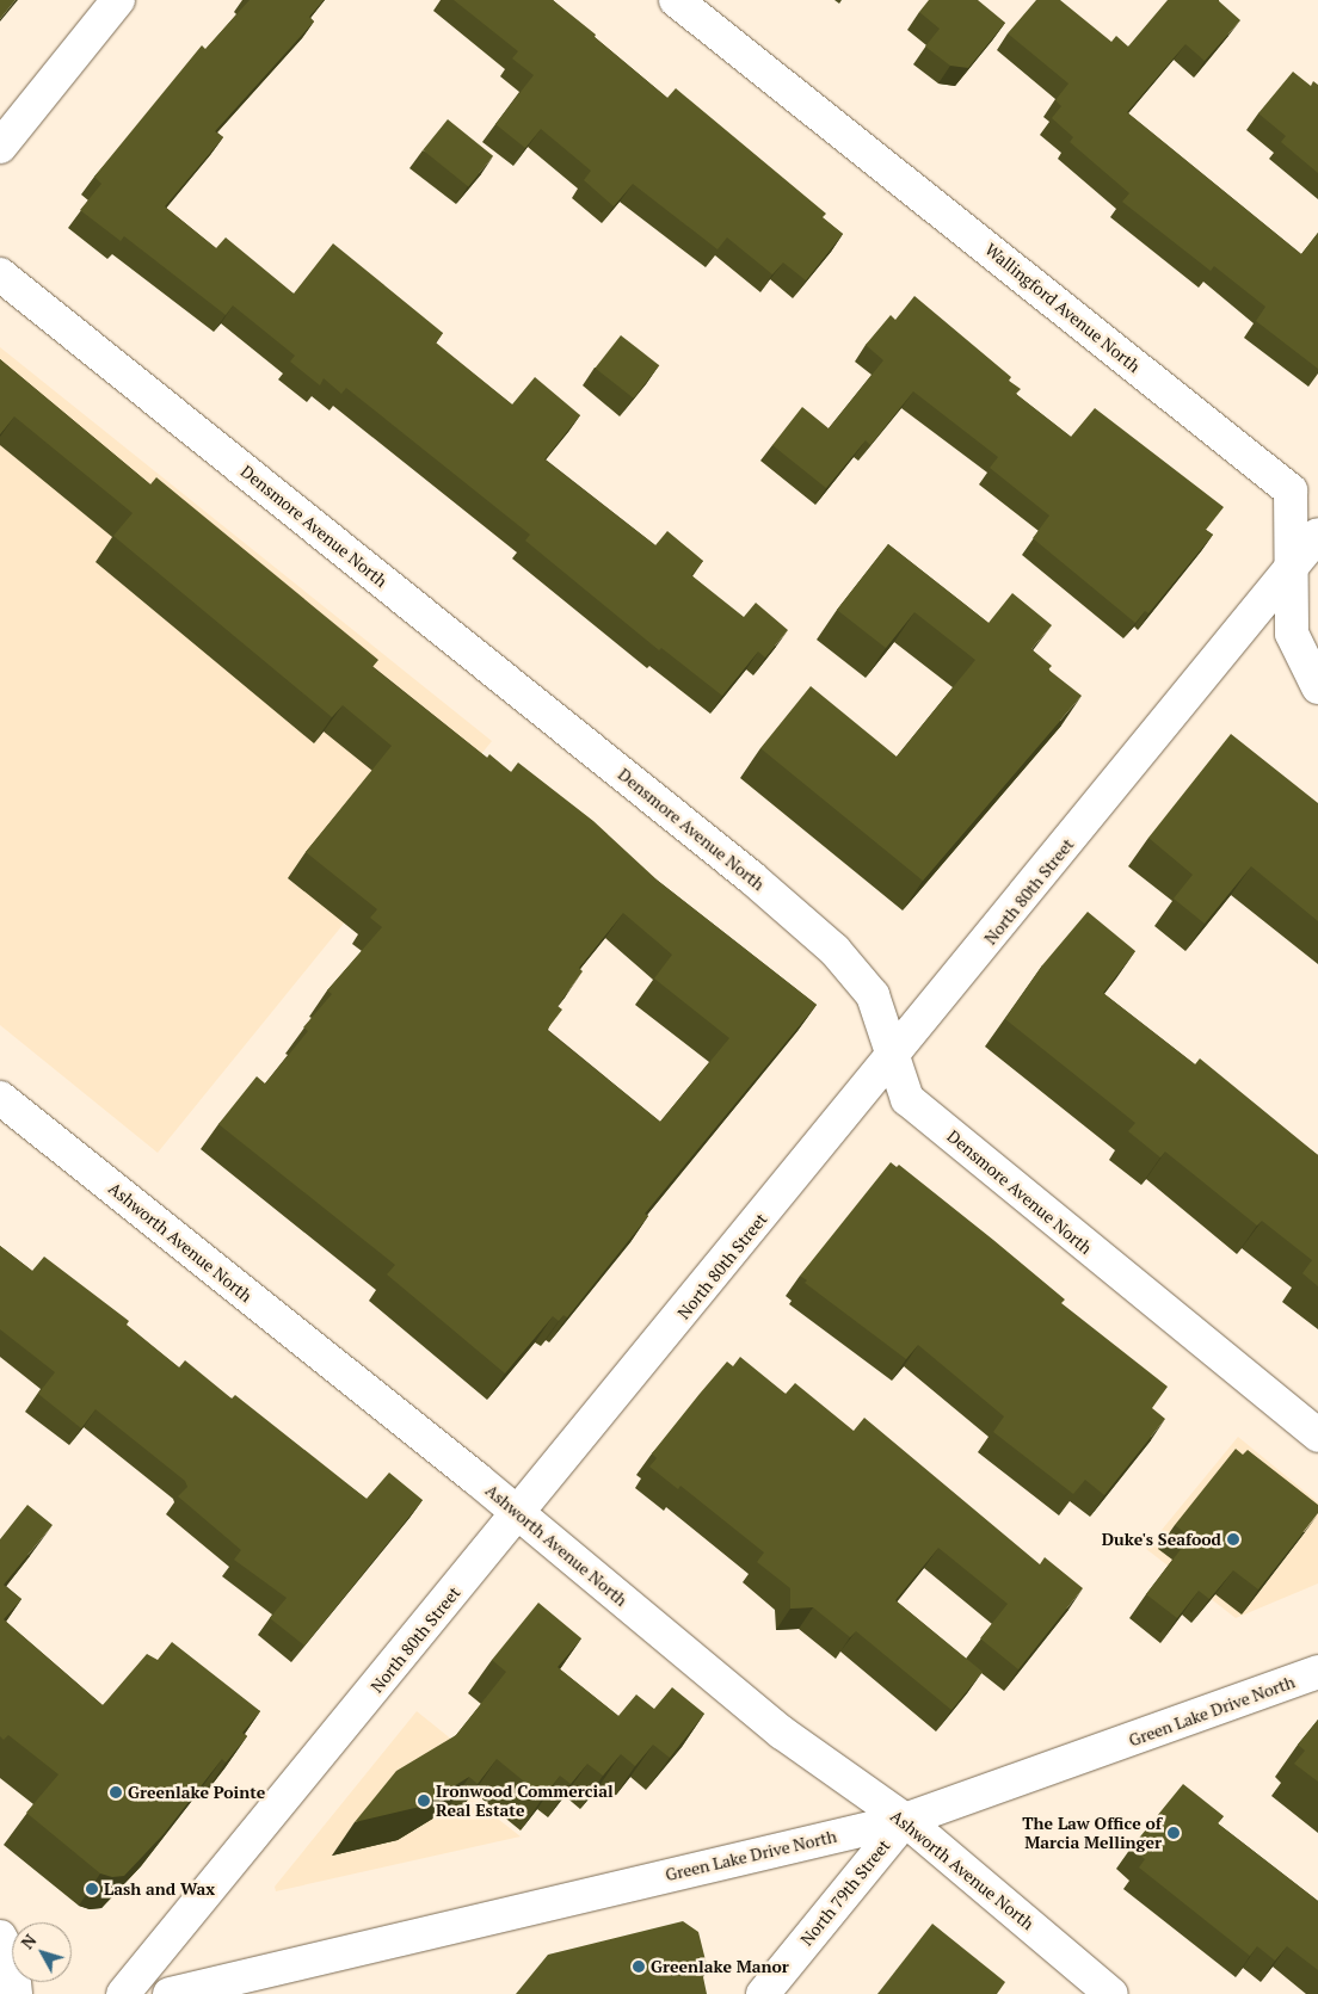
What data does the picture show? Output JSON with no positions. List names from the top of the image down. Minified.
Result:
{"streets":{"street":["Wallingford Avenue North","Densmore Avenue North","North 80th Street","Ashworth Avenue North","Green Lake Drive North","North 79th Street"]},"crossings":[["Wallingford Avenue North","North 80th Street"],["Densmore Avenue North","North 80th Street"],["North 80th Street","Ashworth Avenue North"],["Ashworth Avenue North","Green Lake Drive North"],["Ashworth Avenue North","North 79th Street"],["Green Lake Drive North","North 79th Street"]],"places":["Duke's Seafood","Greenlake Pointe","Ironwood Commercial Real Estate","The Law Office of Marcia Mellinger","Lash and Wax","Greenlake Manor"],"north":"top left"}
